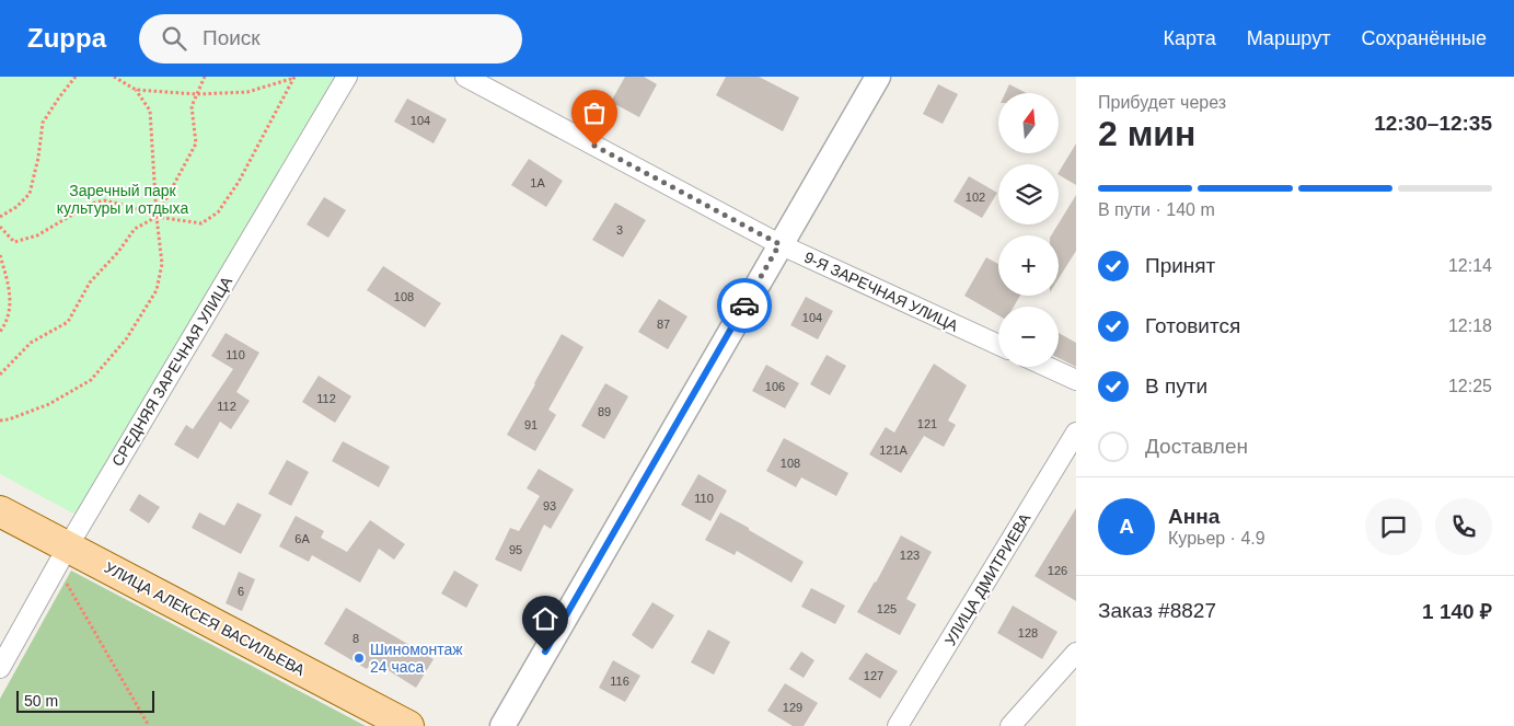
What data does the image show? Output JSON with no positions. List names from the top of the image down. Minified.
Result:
{"streets":{"main road":["УЛИЦА АЛЕКСЕЯ ВАСИЛЬЕВА"],"street":["9-Я ЗАРЕЧНАЯ УЛИЦА","СРЕДНЯЯ ЗАРЕЧНАЯ УЛИЦА","УЛИЦА ДМИТРИЕВА"]},"crossings":[["СРЕДНЯЯ ЗАРЕЧНАЯ УЛИЦА","УЛИЦА АЛЕКСЕЯ ВАСИЛЬЕВА"]],"parks":["Заречный парк культуры и отдыха"],"places":["Шиномонтаж 24 часа"],"house_numbers":["104","1А","102","3","108","104","87","110","106","112","112","89","121","91","121А","108","110","93","6А","95","123","126","6","125","128","8","127","116","129"],"scale_bar":"50 m","north":"top","page":{"header":"Zuppa","search":"Поиск","nav":["Карта","Маршрут","Сохранённые"],"heading":["2 мин","Прибудет через","12:30–12:35"],"panel":["Анна","Курьер · 4.9","Заказ #8827","1 140 ₽"],"map_buttons":["+","−"],"bar":"В пути · 140 m","list":[["Принят","12:14"],["Готовится","12:18"],["В пути","12:25"],"Доставлен"],"round":"А","scale":"50 m"}}
